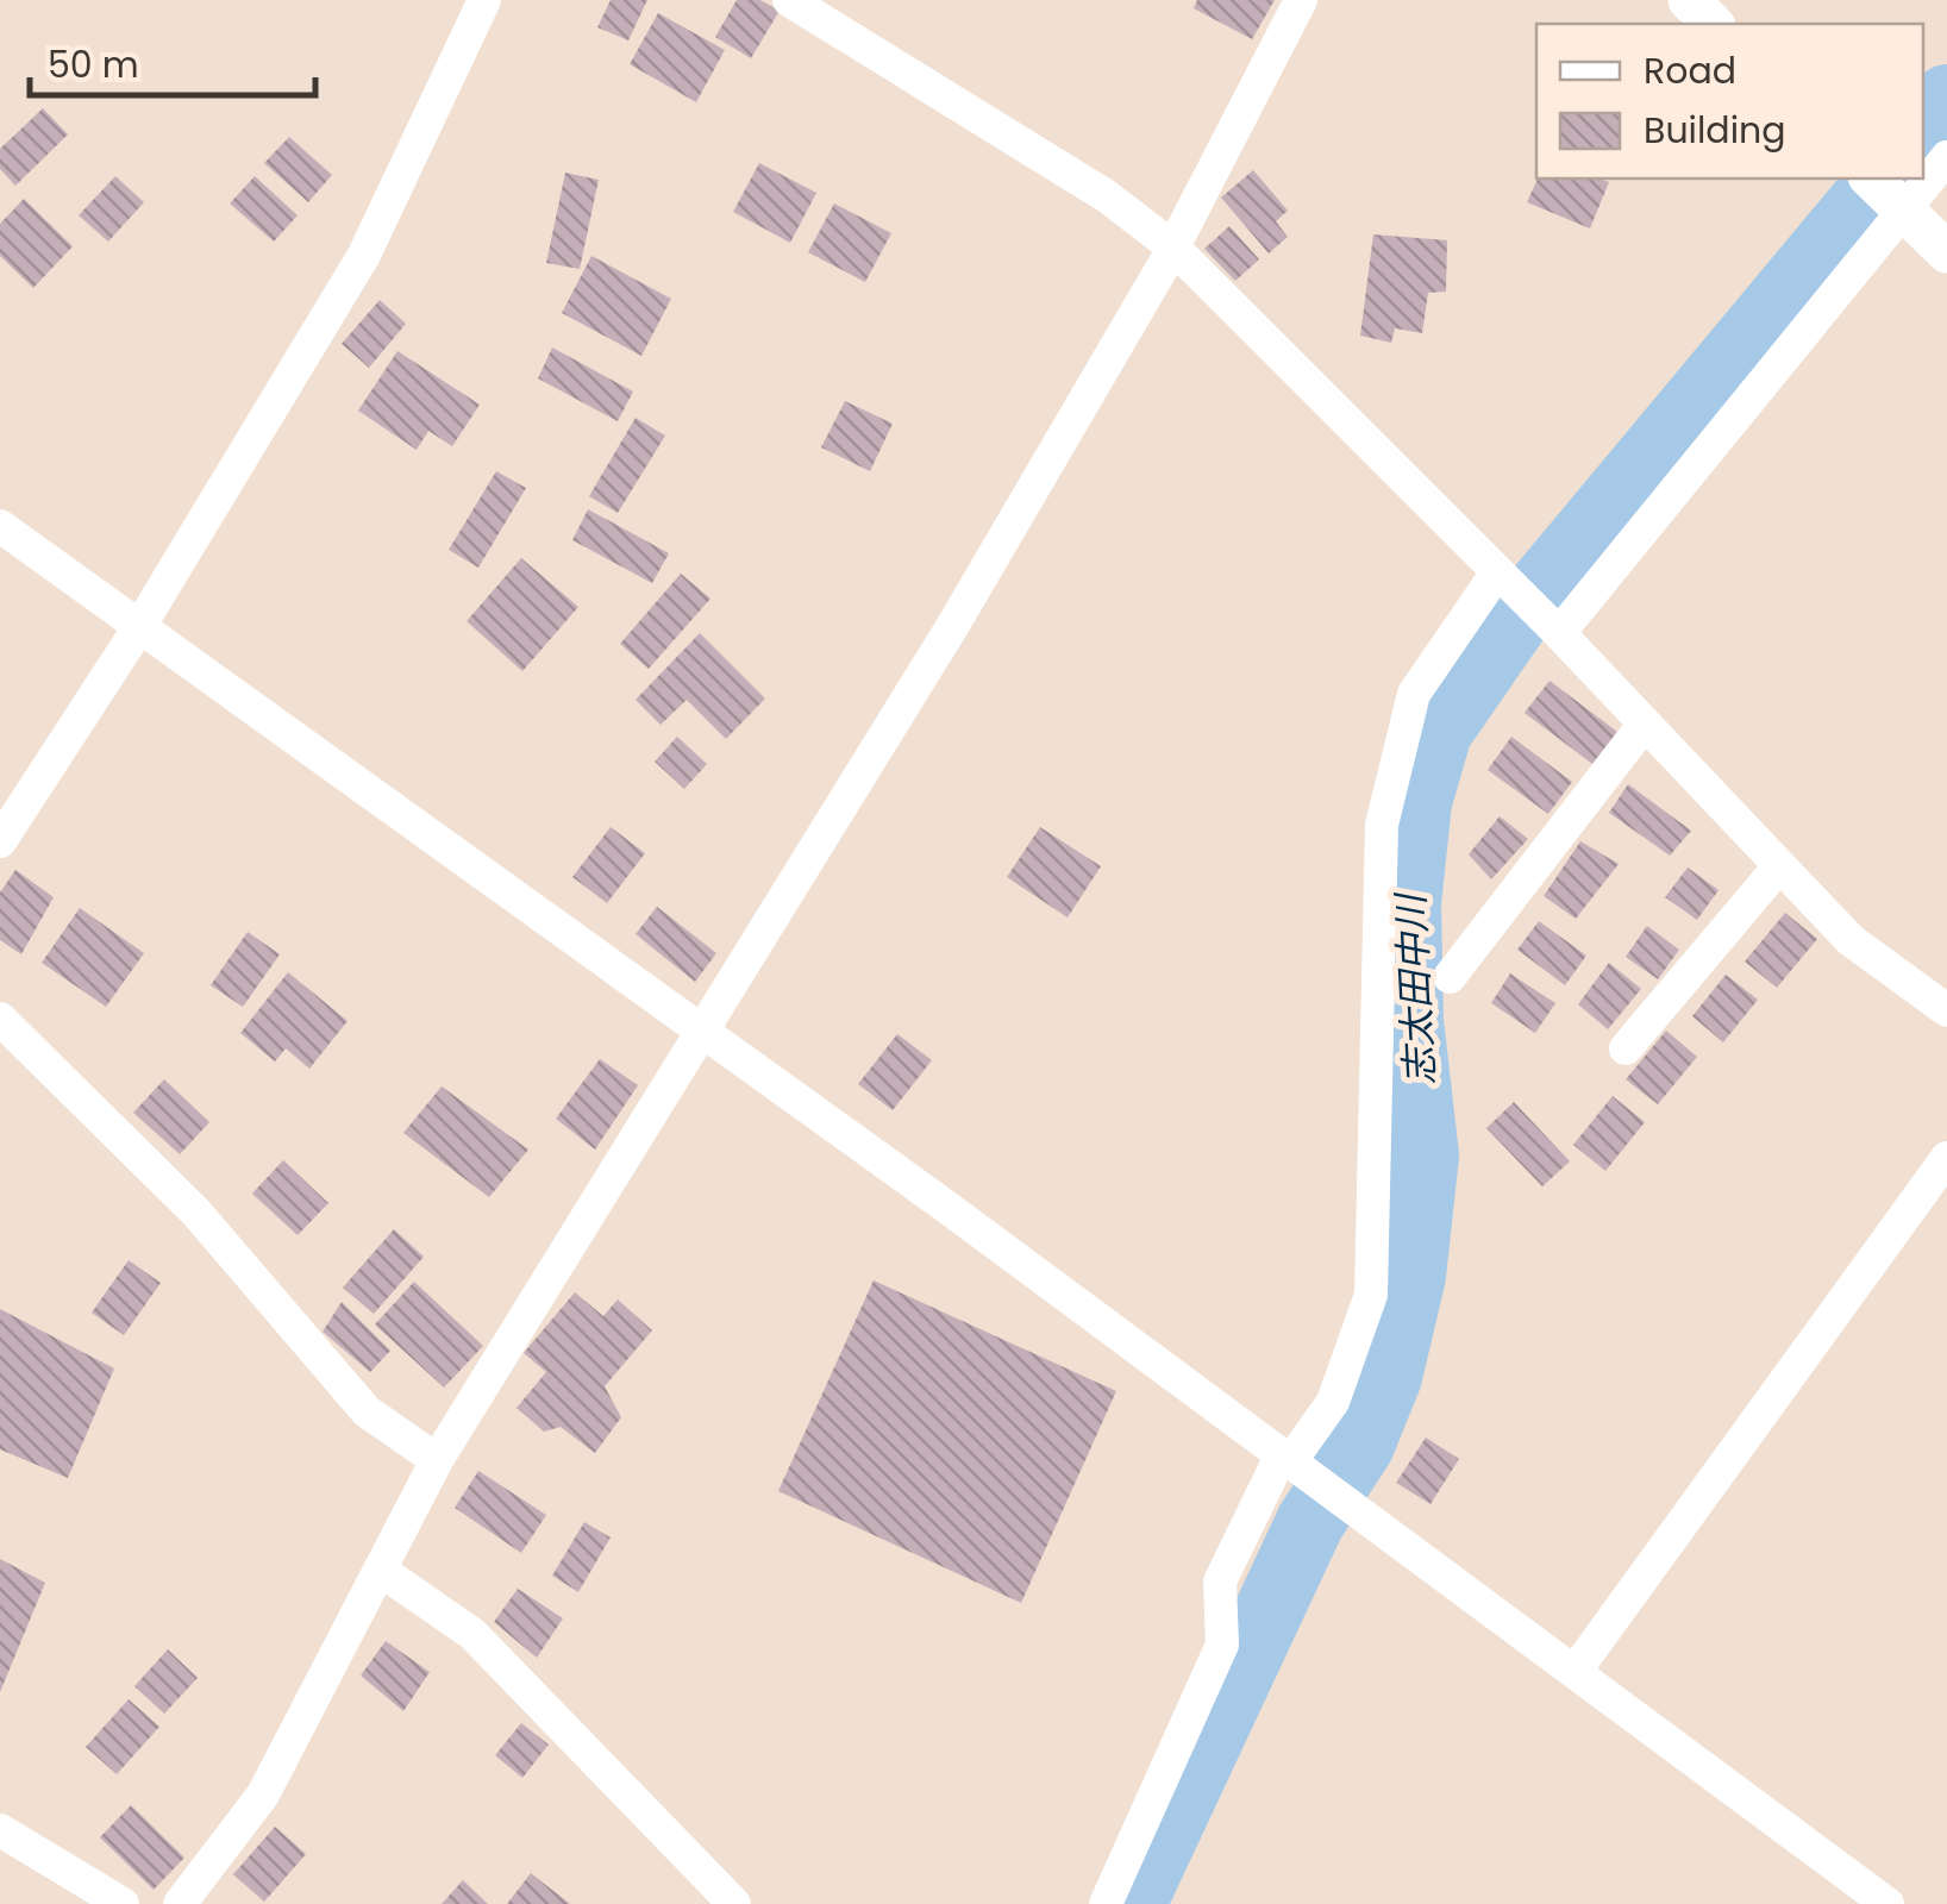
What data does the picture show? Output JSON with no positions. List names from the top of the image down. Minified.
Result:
{"water":["志太田中川"],"legend":["Road","Building"],"scale_bar":"50 m"}
